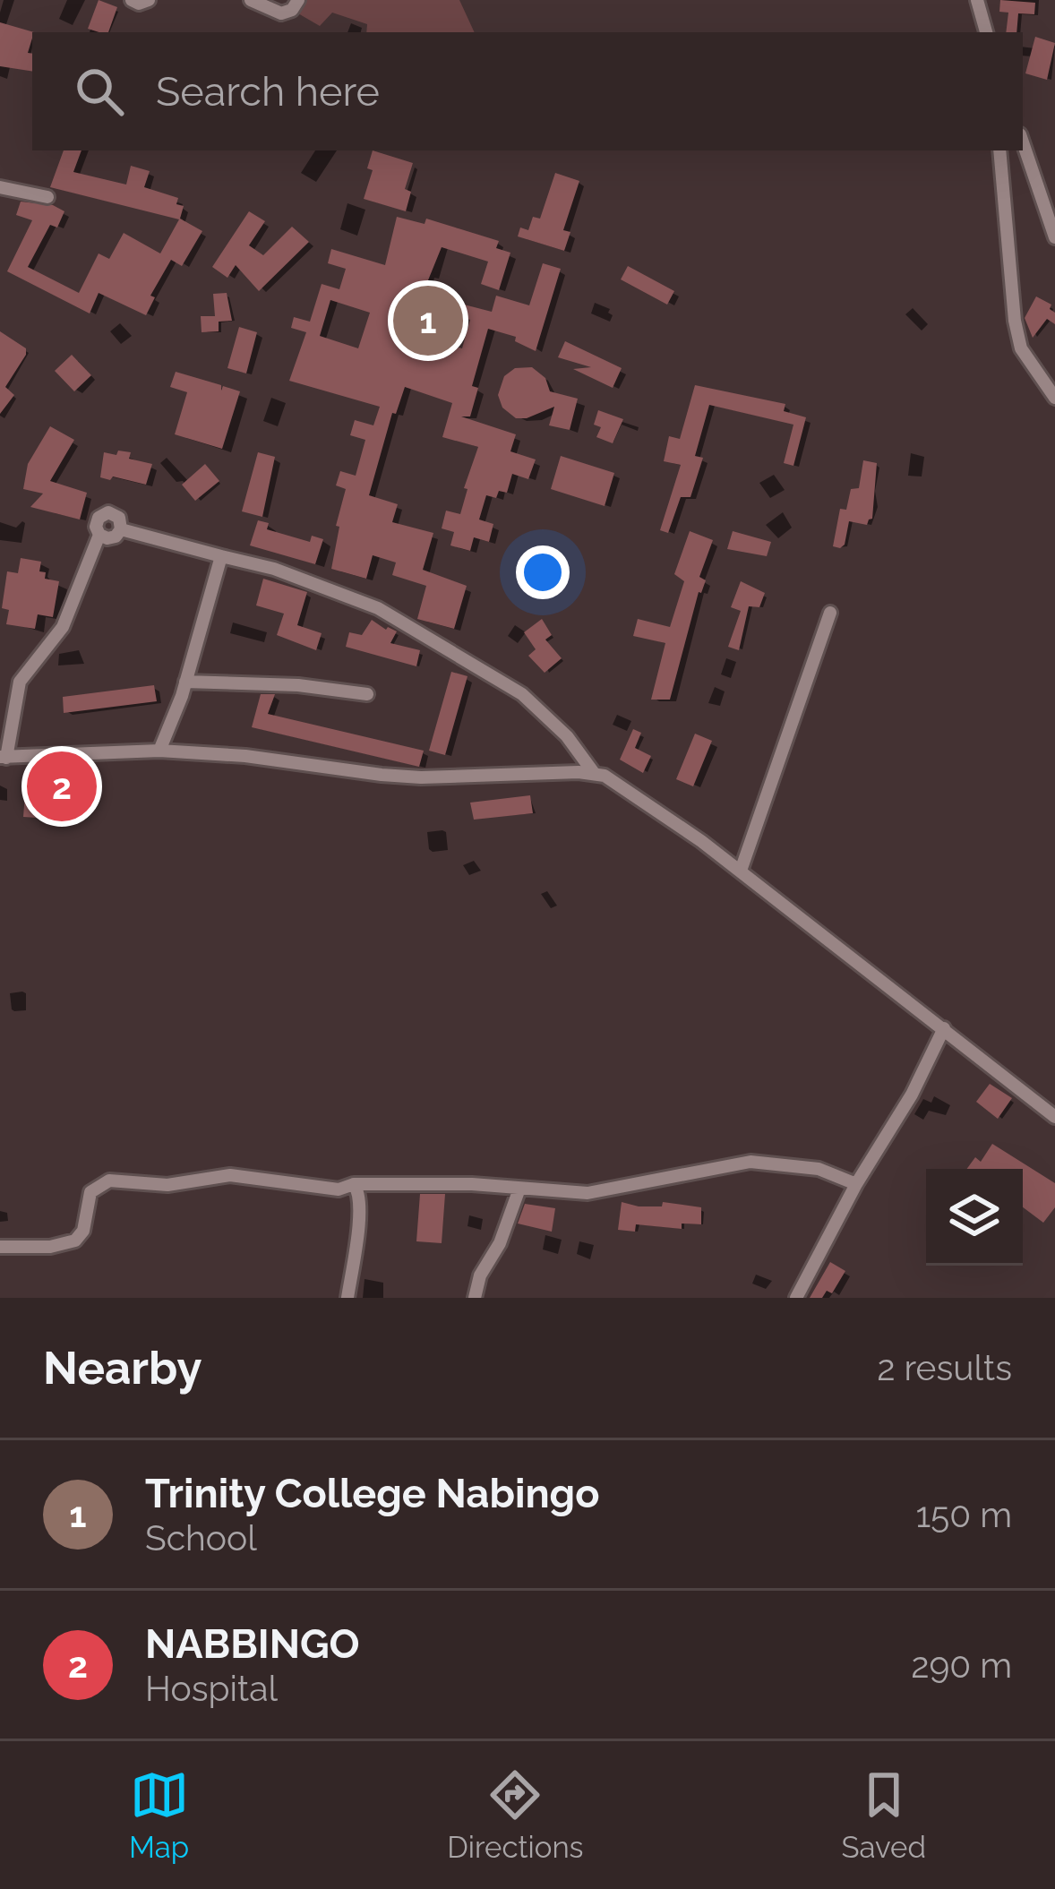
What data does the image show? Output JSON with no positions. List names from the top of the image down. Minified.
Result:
{"page":{"search":"Search here","pins":["1","2"],"heading":["Nearby","2 results"],"list":[{"mark":"1","name":"Trinity College Nabingo","note":"School","value":"150 m"},{"mark":"2","name":"NABBINGO","note":"Hospital","value":"290 m"}],"nav":["Map","Directions","Saved"]}}
